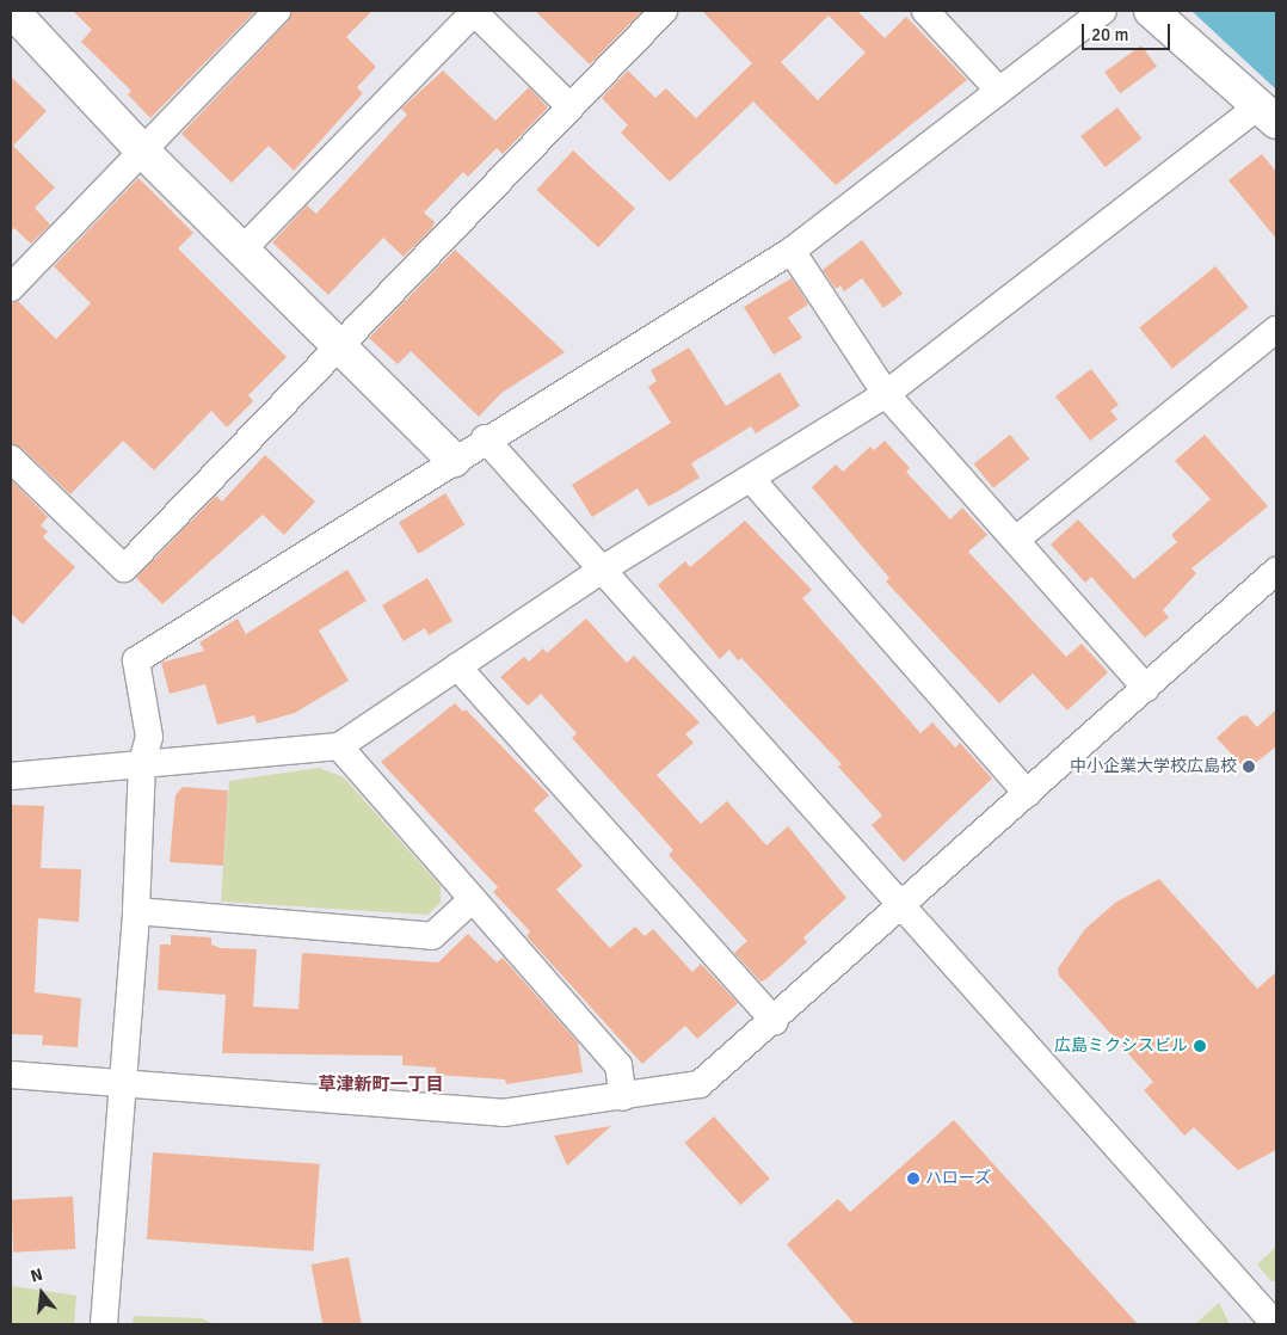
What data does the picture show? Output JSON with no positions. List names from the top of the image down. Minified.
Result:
{"districts":["草津新町一丁目"],"places":["中小企業大学校広島校","広島ミクシスビル","ハローズ"],"scale_bar":"20 m","north":"top"}
